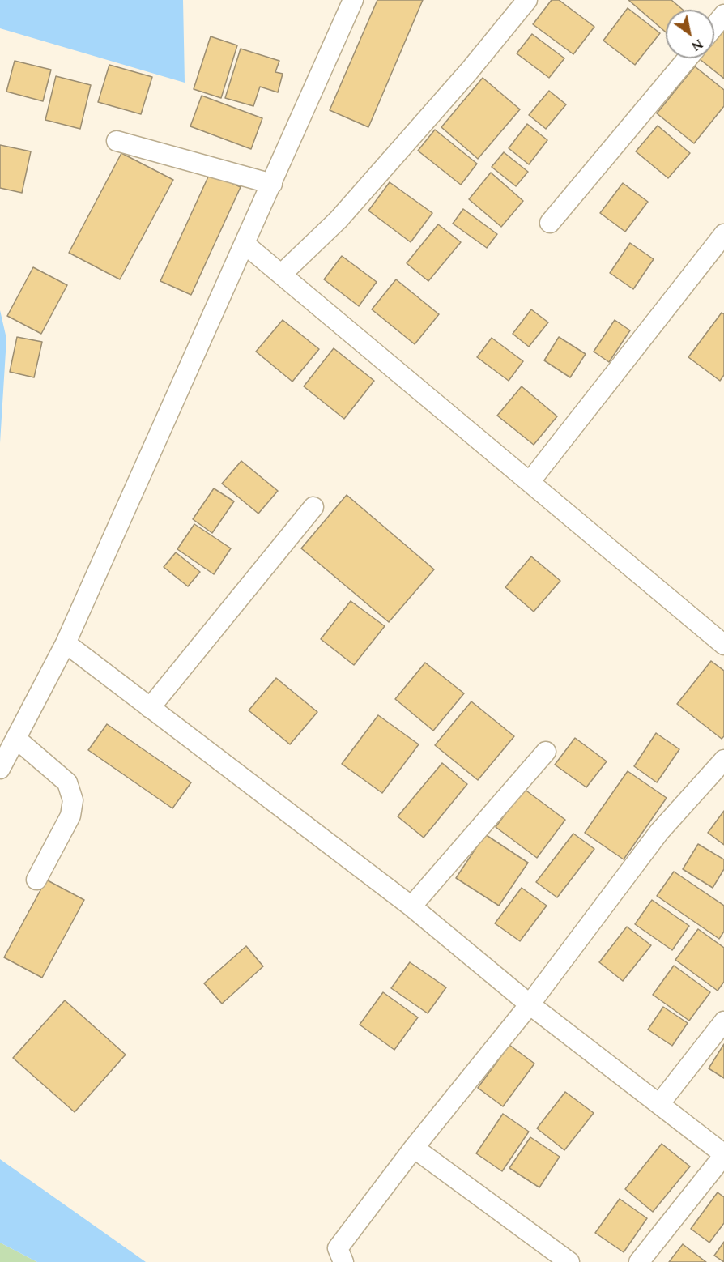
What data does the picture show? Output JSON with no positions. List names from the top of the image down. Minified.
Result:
{"north":"bottom right"}
